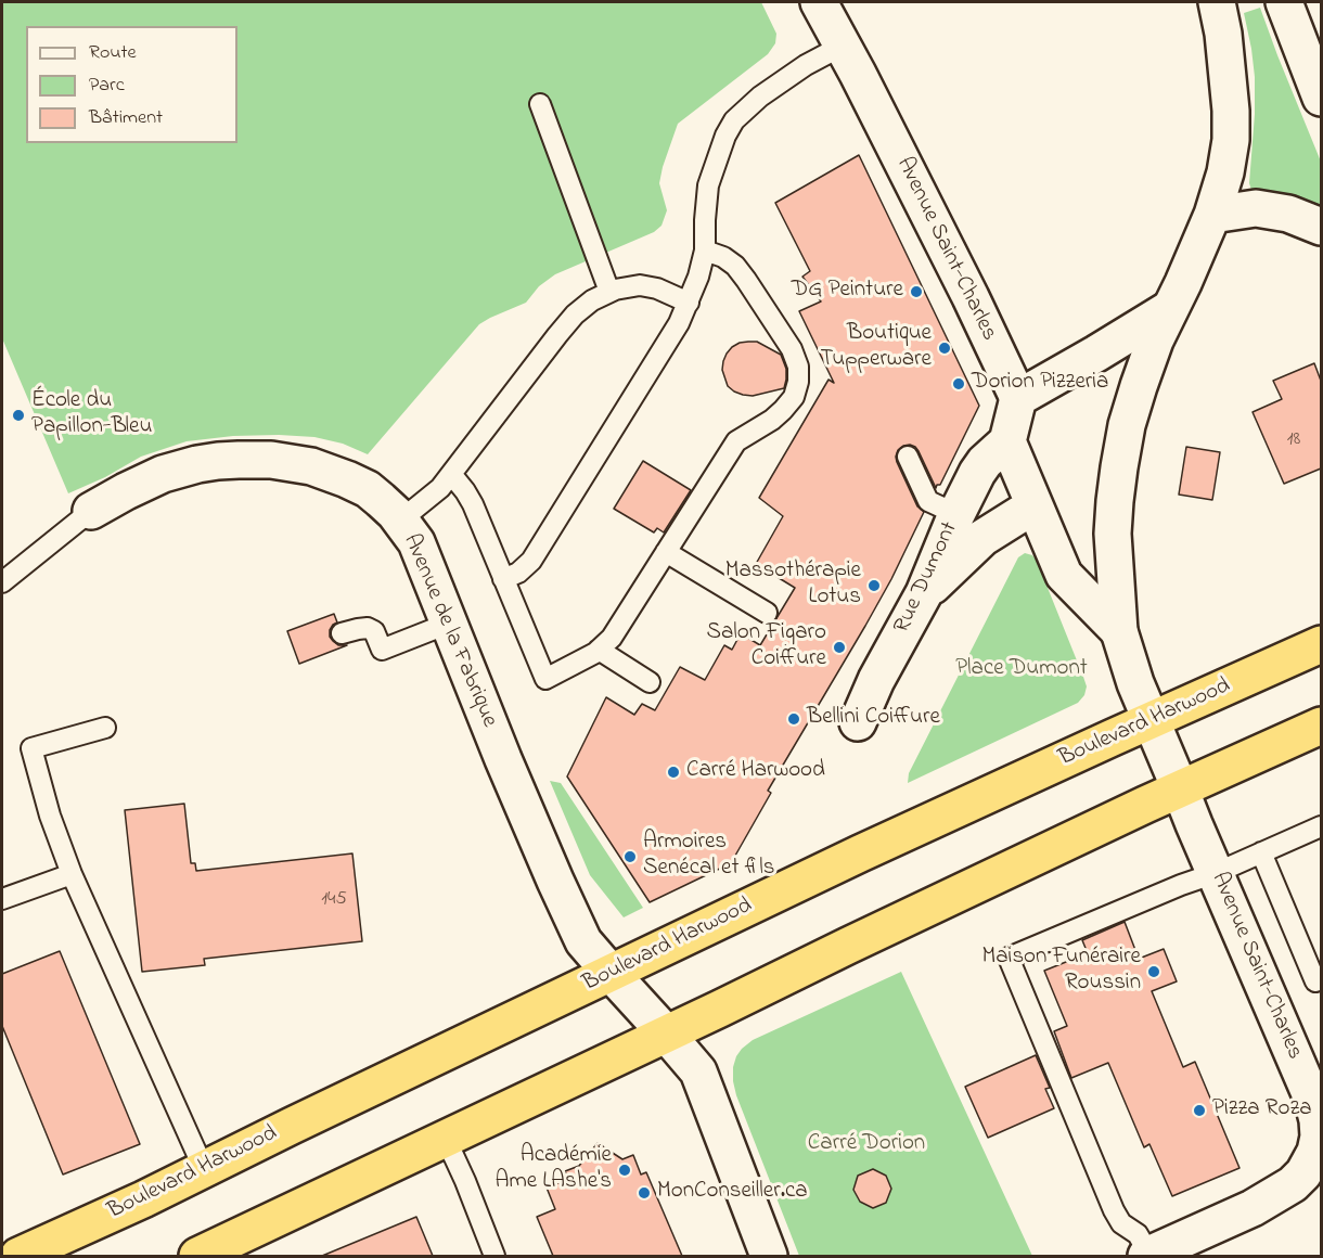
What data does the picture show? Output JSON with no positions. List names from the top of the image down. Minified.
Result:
{"streets":{"highway":["Boulevard Harwood"],"street":["Avenue Saint-Charles","Rue Dumont","Avenue de la Fabrique"]},"crossings":[["Avenue Saint-Charles","Rue Dumont"],["Avenue Saint-Charles","Boulevard Harwood"],["Avenue de la Fabrique","Boulevard Harwood"]],"parks":["Place Dumont","Carré Dorion"],"places":["DG Peinture","Boutique Tupperware","Dorion Pizzeria","École du Papillon-Bleu","Massothérapie Lotus","Salon Figaro Coiffure","Bellini Coiffure","Carré Harwood","Armoires Senécal et fils","Maison Funéraire Roussin","Pizza Roza","Académie Ame LAshe's","MonConseiller.ca"],"house_numbers":["18","145"],"legend":["Route","Parc","Bâtiment"]}
